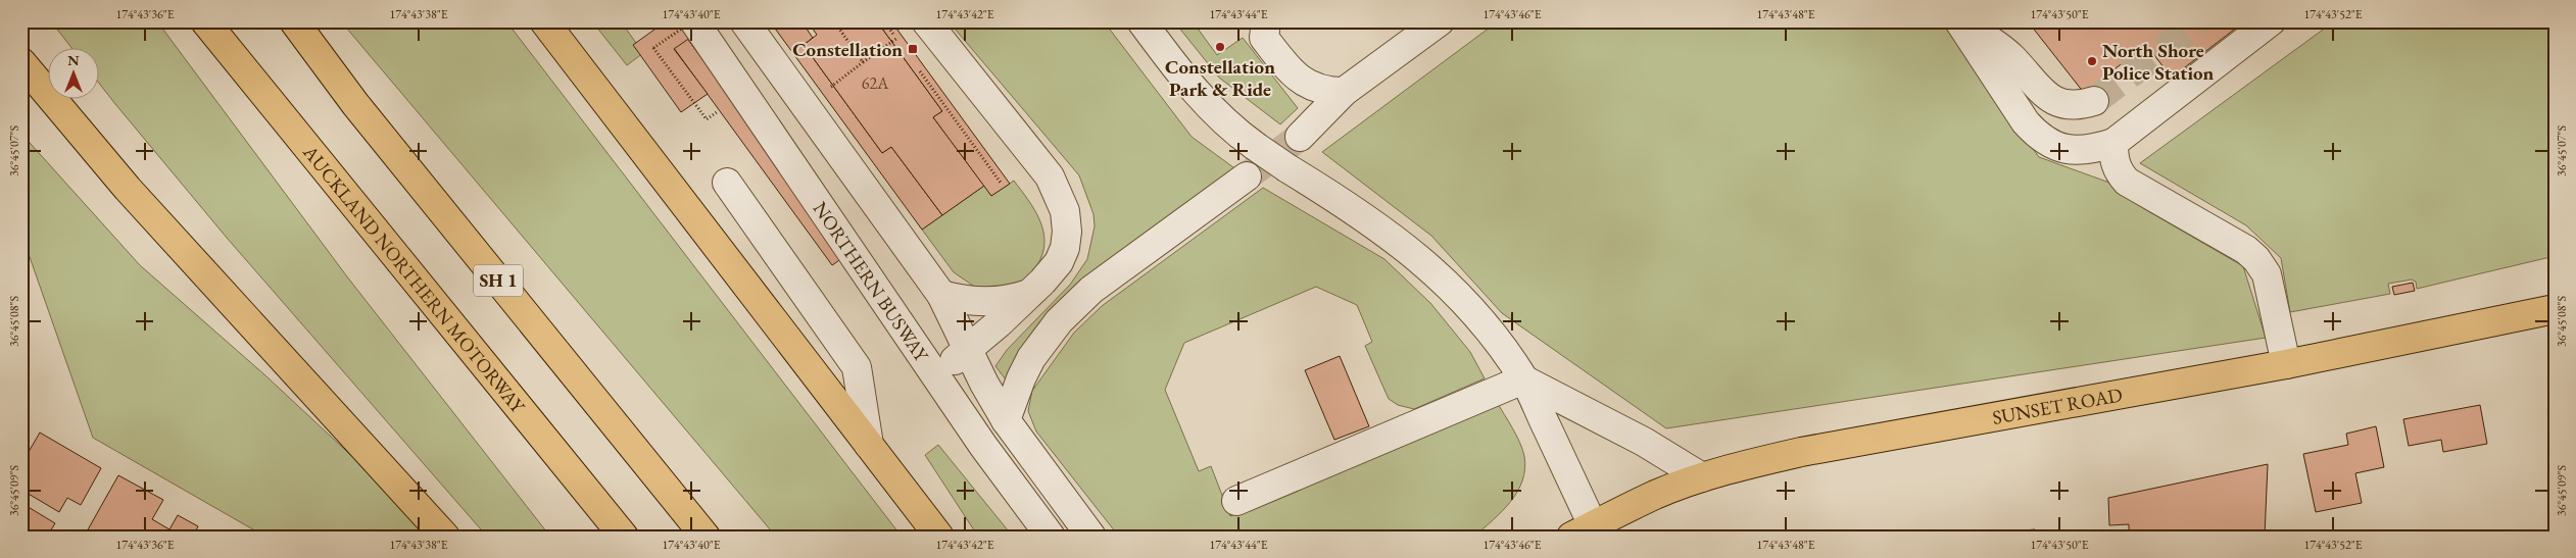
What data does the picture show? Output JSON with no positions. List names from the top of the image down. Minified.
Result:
{"streets":{"main road":["AUCKLAND NORTHERN MOTORWAY","SH 1","SUNSET ROAD"],"lane":["NORTHERN BUSWAY"]},"places":{"other":["Constellation Park & Ride","North Shore Police Station"],"transit":["Constellation"]},"house_numbers":["62A"],"north":"top","coordinates":["174°43'36\"E","174°43'38\"E","174°43'40\"E","174°43'42\"E","174°43'44\"E","174°43'46\"E","174°43'48\"E","174°43'50\"E","174°43'52\"E","36°45'07\"S","36°45'08\"S","36°45'09\"S"]}
